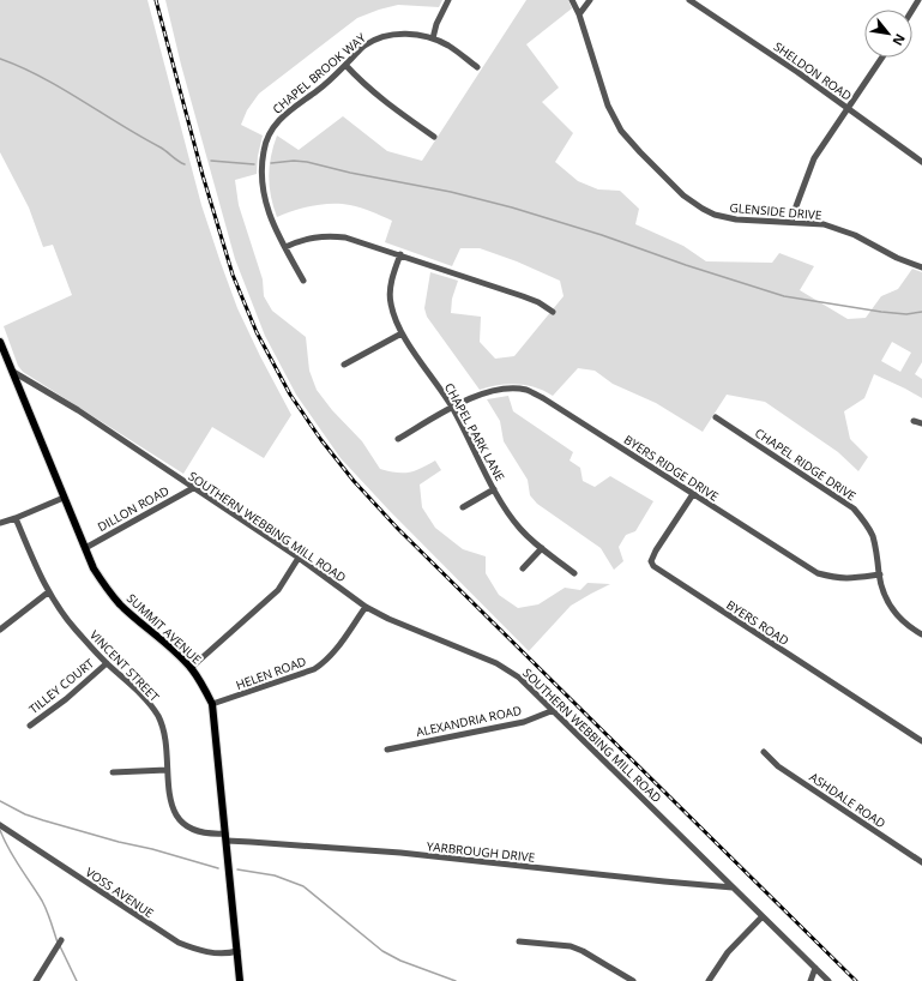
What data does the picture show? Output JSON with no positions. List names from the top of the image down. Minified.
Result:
{"streets":{"main road":["SUMMIT AVENUE"],"street":["SHELDON ROAD","CHAPEL BROOK WAY","GLENSIDE DRIVE","CHAPEL PARK LANE","CHAPEL RIDGE DRIVE","BYERS RIDGE DRIVE","DILLON ROAD","SOUTHERN WEBBING MILL ROAD","BYERS ROAD","VINCENT STREET","HELEN ROAD","TILLEY COURT","ALEXANDRIA ROAD","ASHDALE ROAD","YARBROUGH DRIVE","VOSS AVENUE"]},"crossings":[["CHAPEL PARK LANE","BYERS RIDGE DRIVE"],["CHAPEL RIDGE DRIVE","BYERS RIDGE DRIVE"],["BYERS RIDGE DRIVE","BYERS ROAD"],["DILLON ROAD","SOUTHERN WEBBING MILL ROAD"],["DILLON ROAD","SUMMIT AVENUE"],["SOUTHERN WEBBING MILL ROAD","SUMMIT AVENUE"],["SOUTHERN WEBBING MILL ROAD","HELEN ROAD"],["SOUTHERN WEBBING MILL ROAD","ALEXANDRIA ROAD"],["SOUTHERN WEBBING MILL ROAD","YARBROUGH DRIVE"],["SUMMIT AVENUE","VINCENT STREET"],["SUMMIT AVENUE","HELEN ROAD"],["SUMMIT AVENUE","YARBROUGH DRIVE"],["SUMMIT AVENUE","VOSS AVENUE"],["VINCENT STREET","TILLEY COURT"]],"north":"bottom right"}
